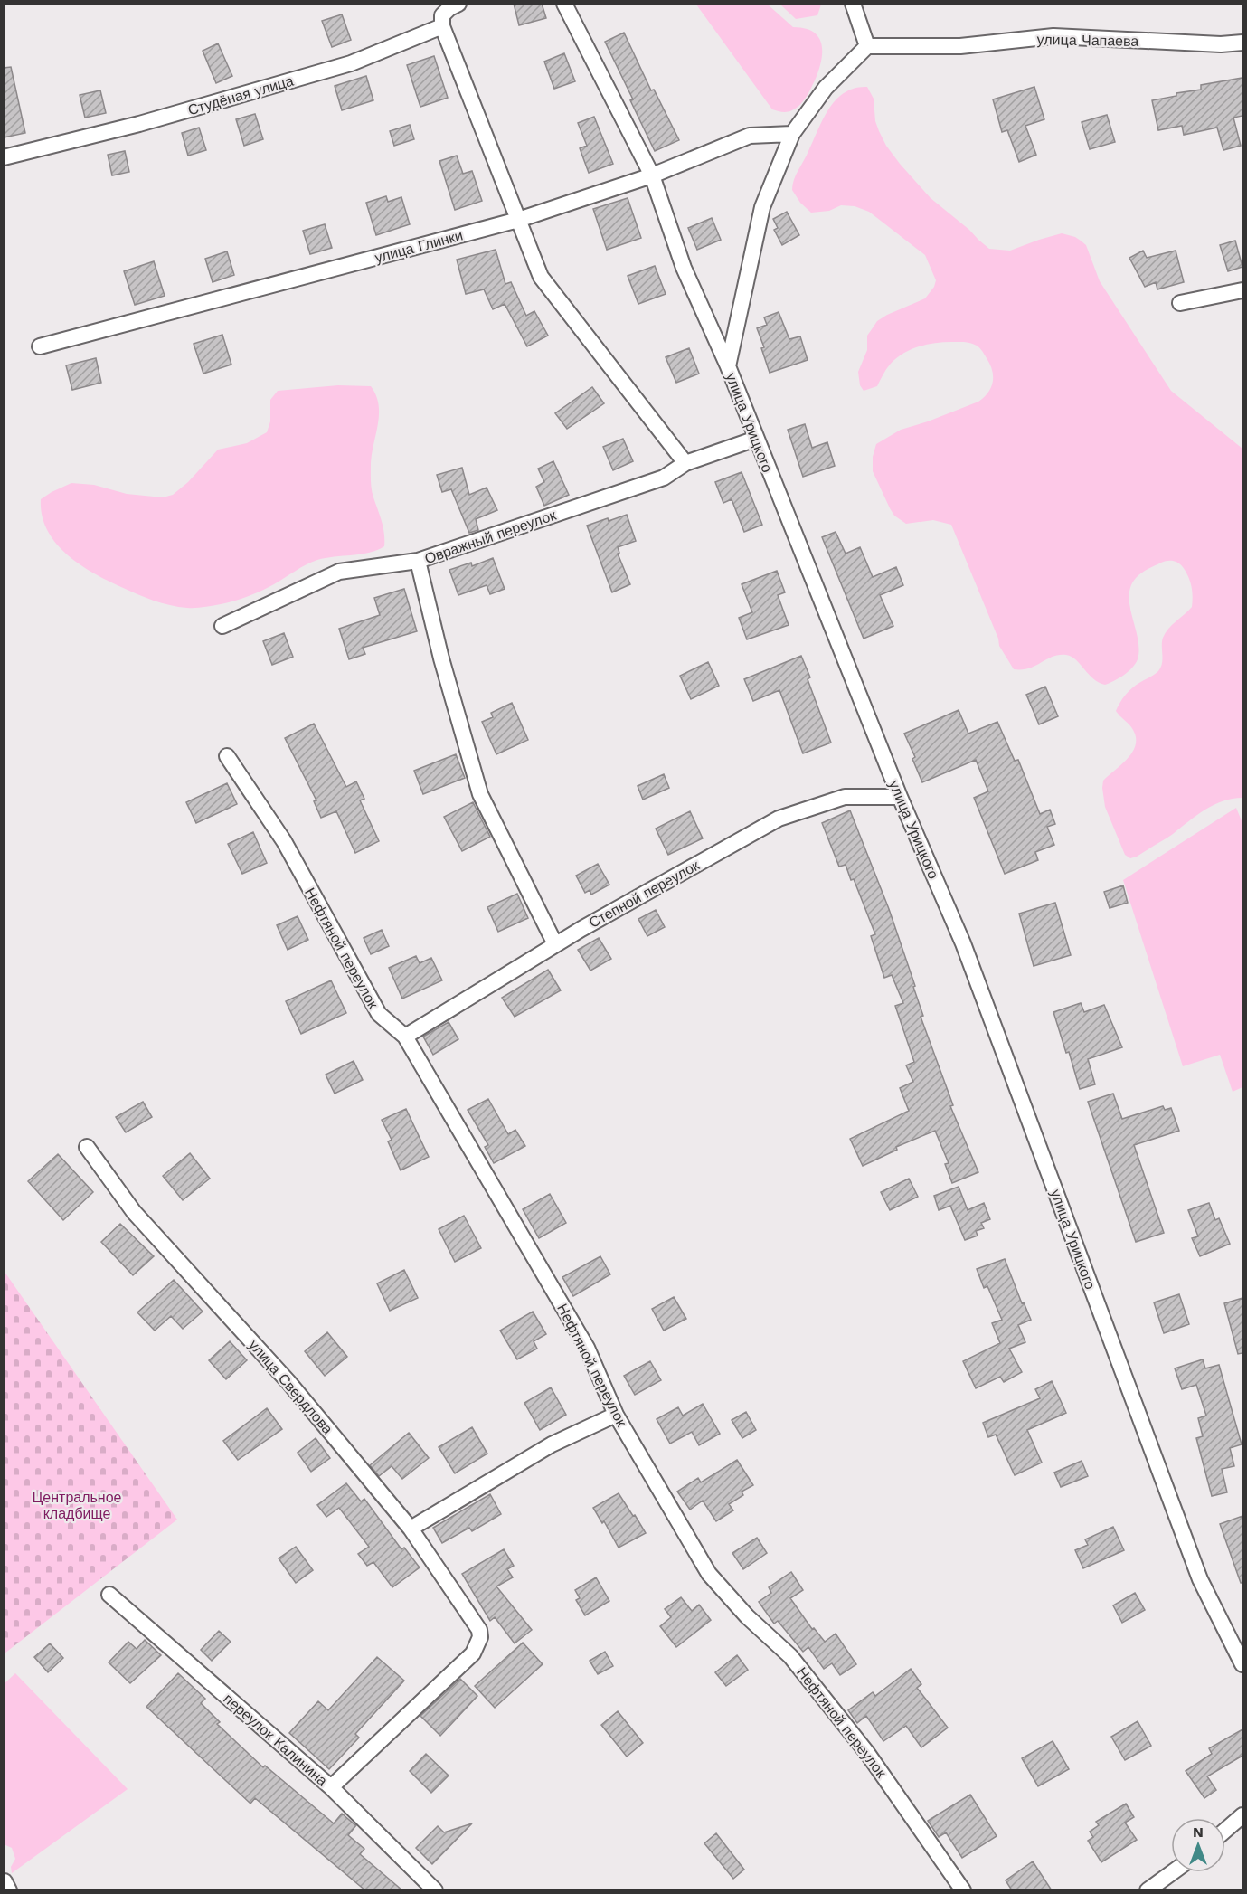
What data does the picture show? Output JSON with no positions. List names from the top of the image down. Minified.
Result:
{"streets":{"street":["улица Чапаева","Студёная улица","улица Глинки","улица Урицкого","Овражный переулок","Степной переулок","Нефтяной переулок","улица Свердлова","переулок Калинина"]},"crossings":[["улица Глинки","улица Урицкого"],["улица Урицкого","Овражный переулок"],["улица Урицкого","Степной переулок"],["Степной переулок","Нефтяной переулок"],["улица Свердлова","переулок Калинина"]],"parks":["Центральное кладбище"],"north":"top"}
